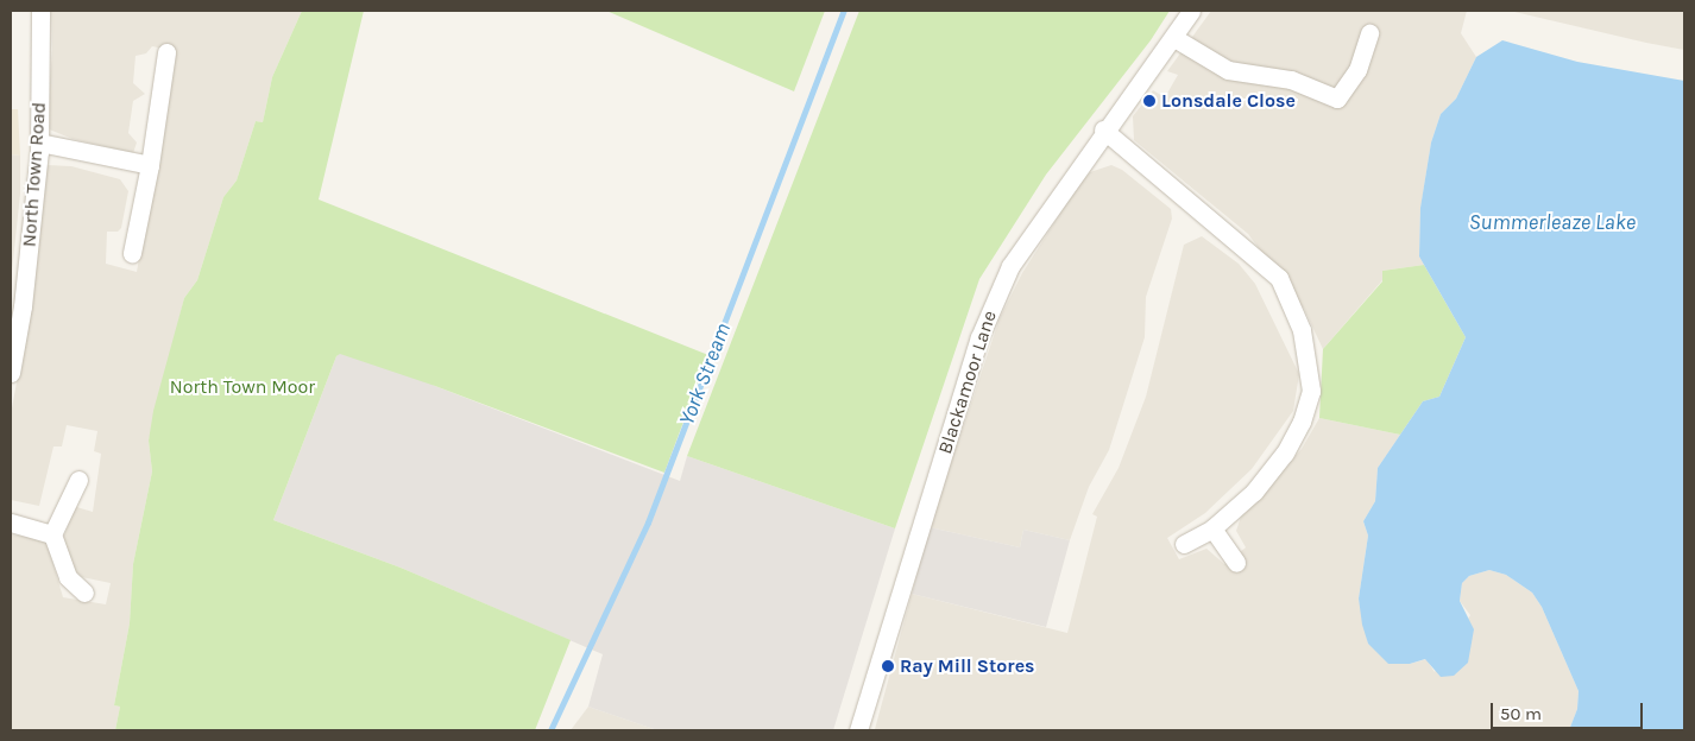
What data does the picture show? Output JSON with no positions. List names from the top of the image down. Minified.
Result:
{"streets":{"street":["North Town Road","Blackamoor Lane"]},"water":["Summerleaze Lake","York Stream"],"parks":["North Town Moor"],"places":["Lonsdale Close","Ray Mill Stores"],"scale_bar":"50 m"}
